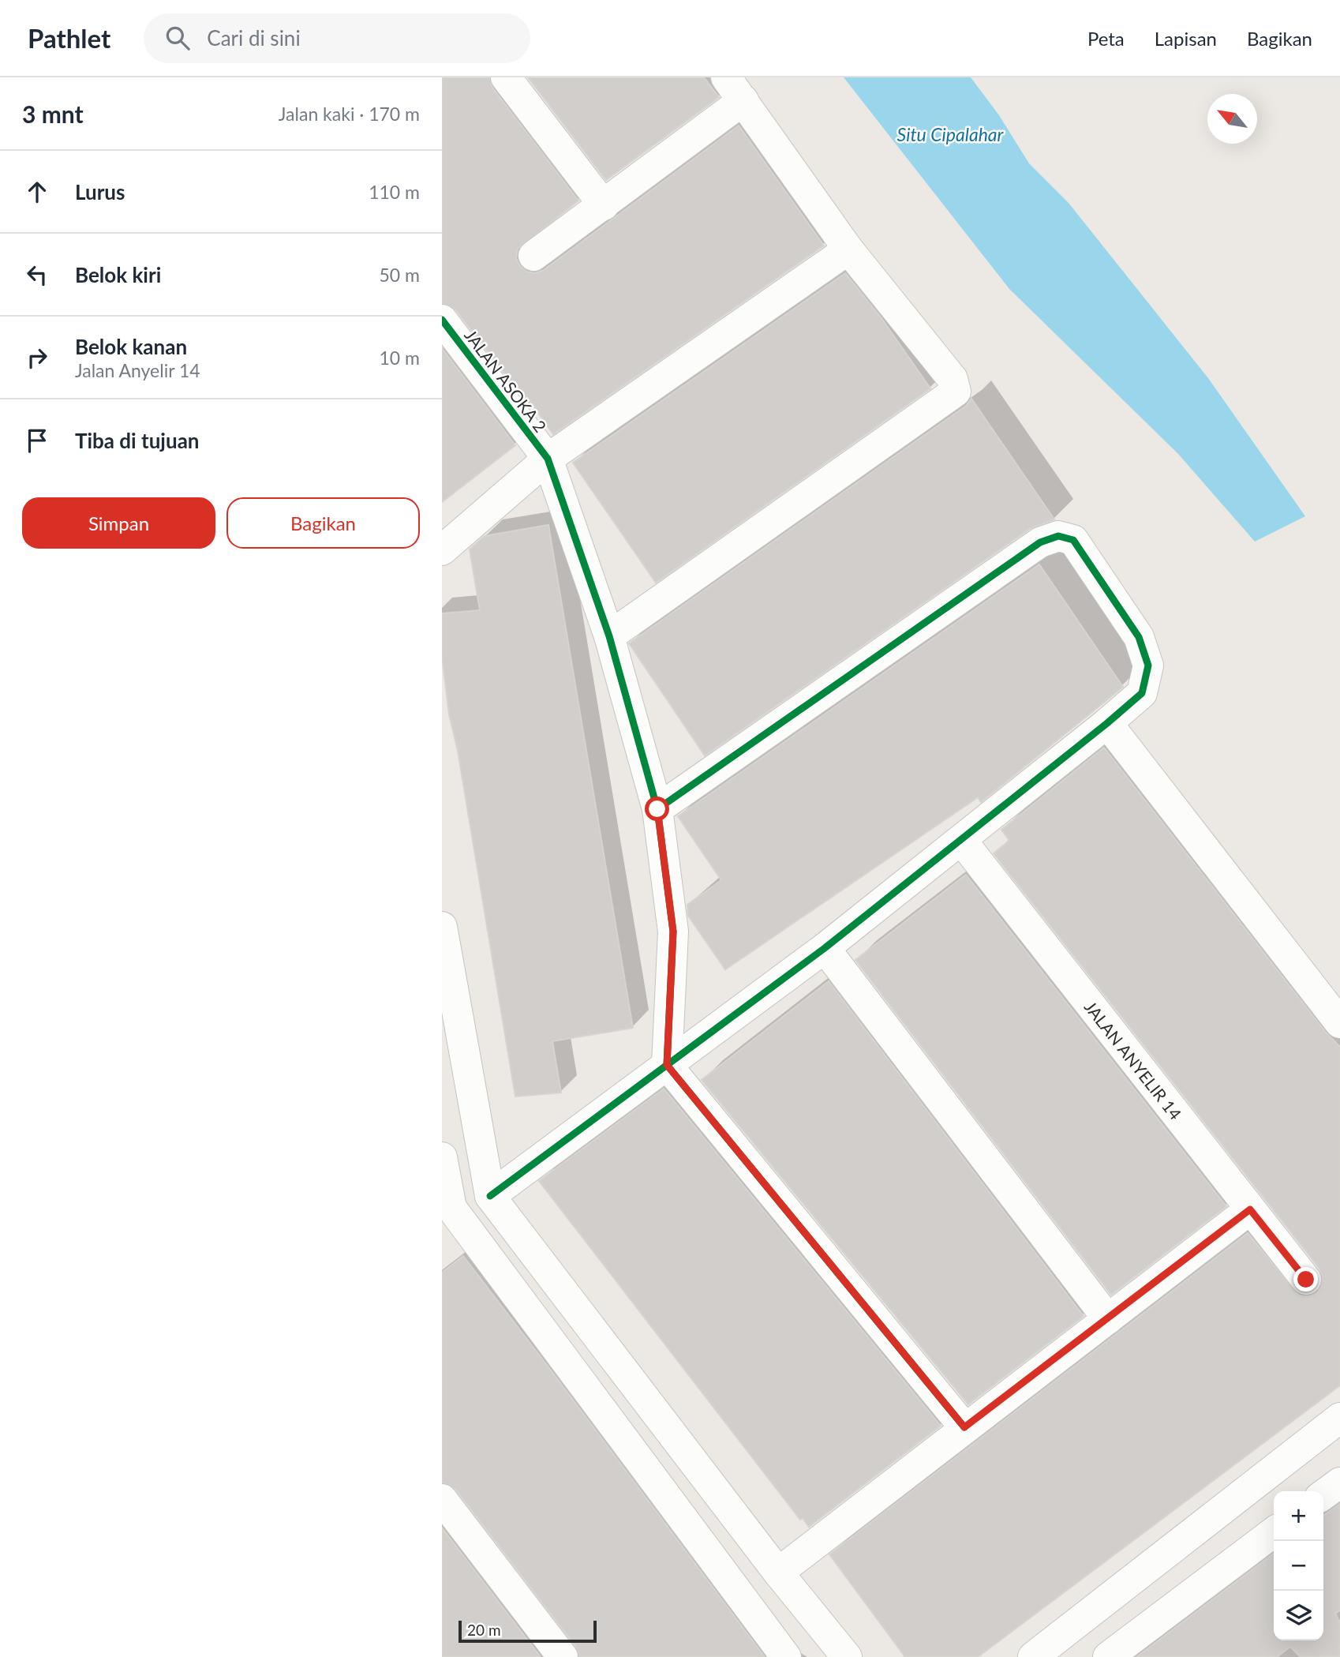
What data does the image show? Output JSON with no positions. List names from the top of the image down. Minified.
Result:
{"streets":{"street":["JALAN ASOKA 2","JALAN ANYELIR 14"]},"water":["Situ Cipalahar"],"scale_bar":"20 m","north":"top left","page":{"header":"Pathlet","search":"Cari di sini","nav":["Peta","Lapisan","Bagikan"],"heading":["3 mnt","Jalan kaki · 170 m"],"list":[["Lurus","110 m"],["Belok kiri","50 m"],["Belok kanan","Jalan Anyelir 14","10 m"],"Tiba di tujuan"],"buttons":["Simpan","Bagikan"],"map_buttons":["+","−"],"scale":"20 m"}}
